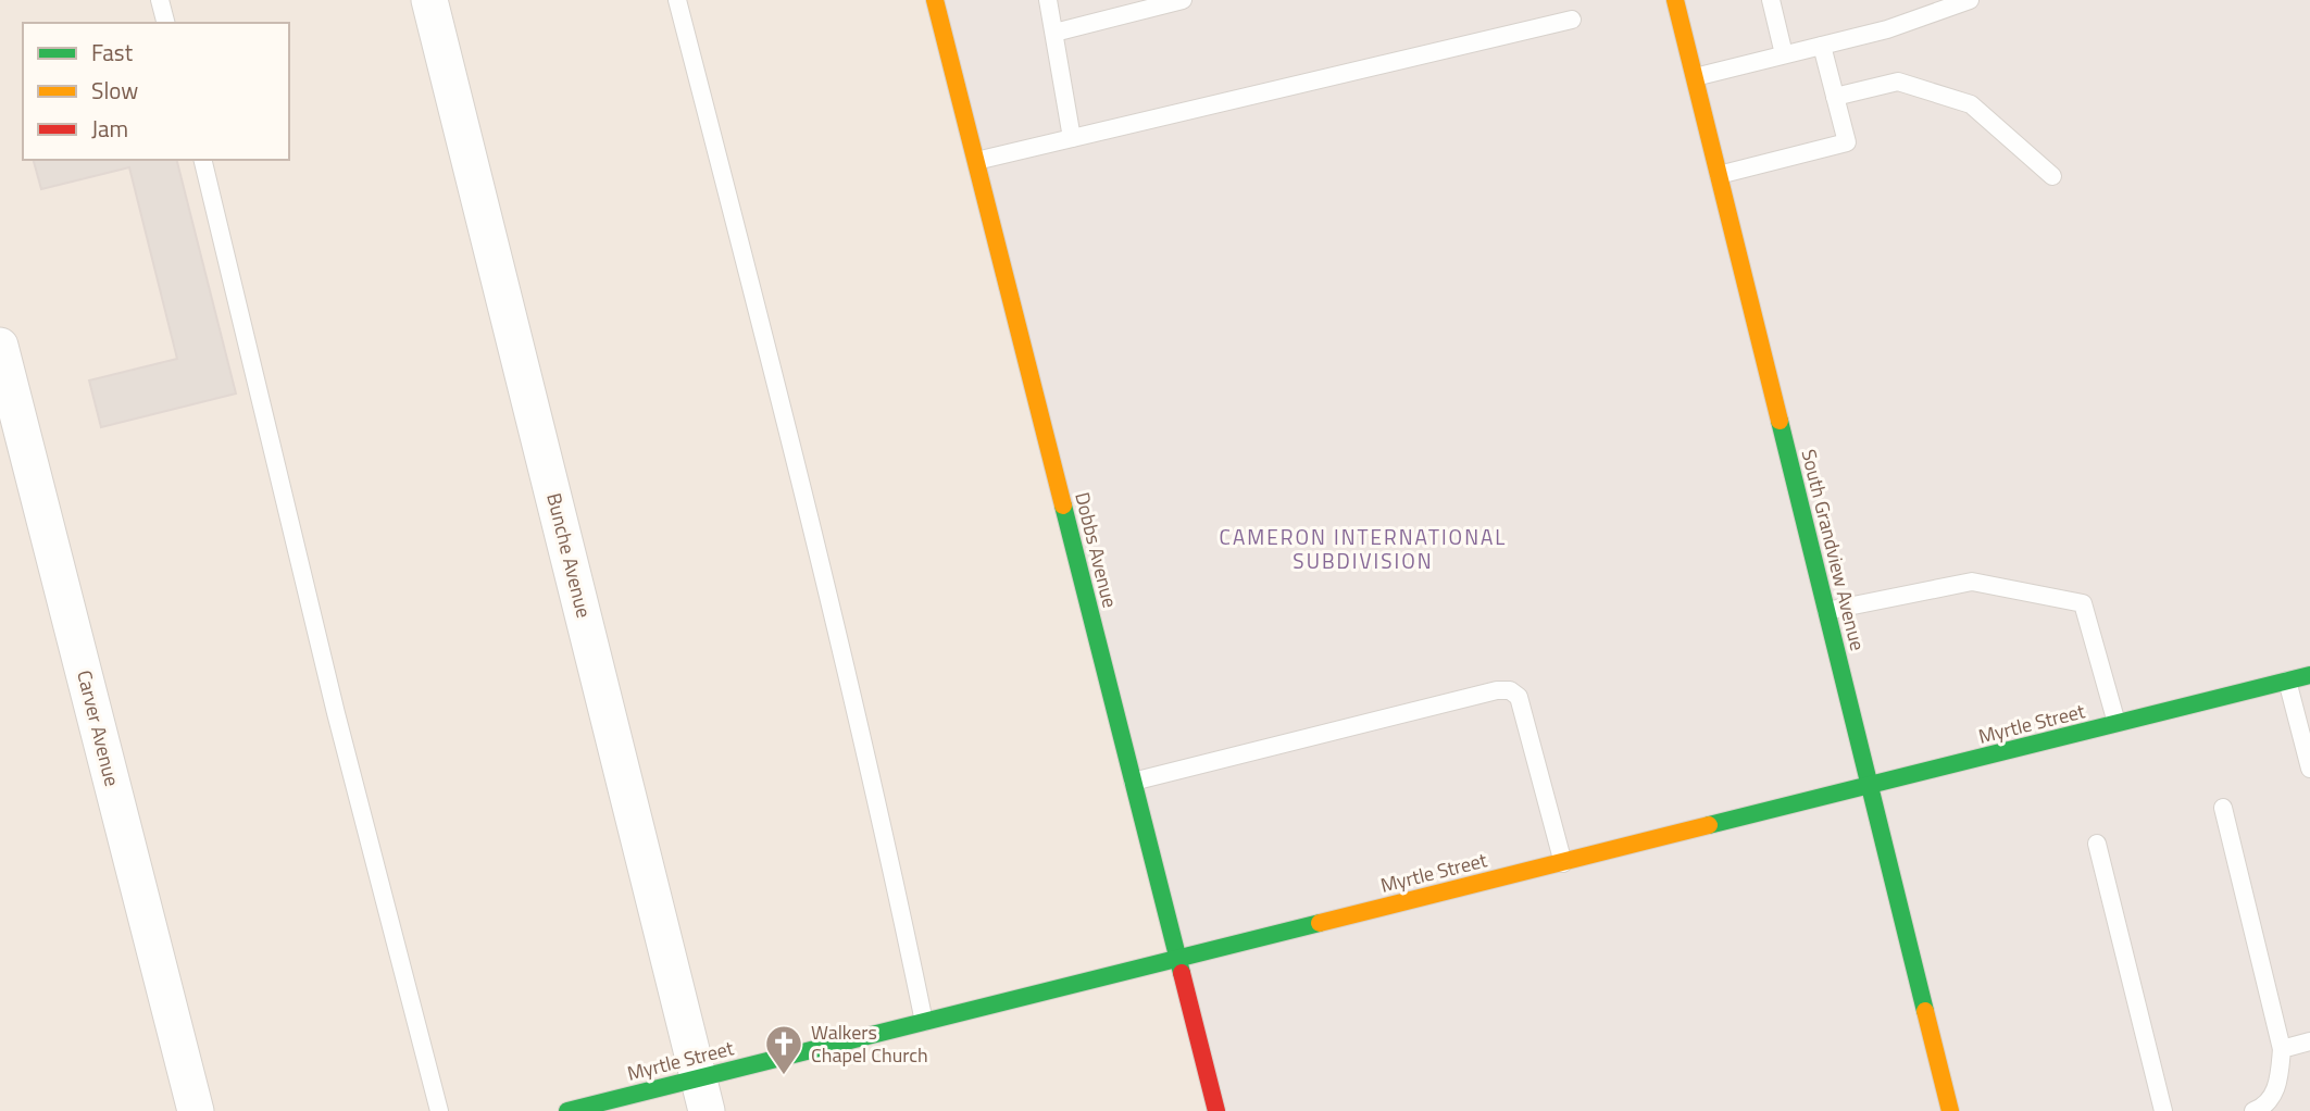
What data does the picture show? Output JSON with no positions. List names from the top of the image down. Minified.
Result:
{"streets":{"street":["Dobbs Avenue","South Grandview Avenue","Bunche Avenue","Myrtle Street","Carver Avenue"]},"crossings":[["Dobbs Avenue","Myrtle Street"],["South Grandview Avenue","Myrtle Street"],["Bunche Avenue","Myrtle Street"]],"districts":["CAMERON INTERNATIONAL SUBDIVISION"],"places":{"church":["Walkers Chapel Church"]},"legend":["Fast","Slow","Jam"]}
